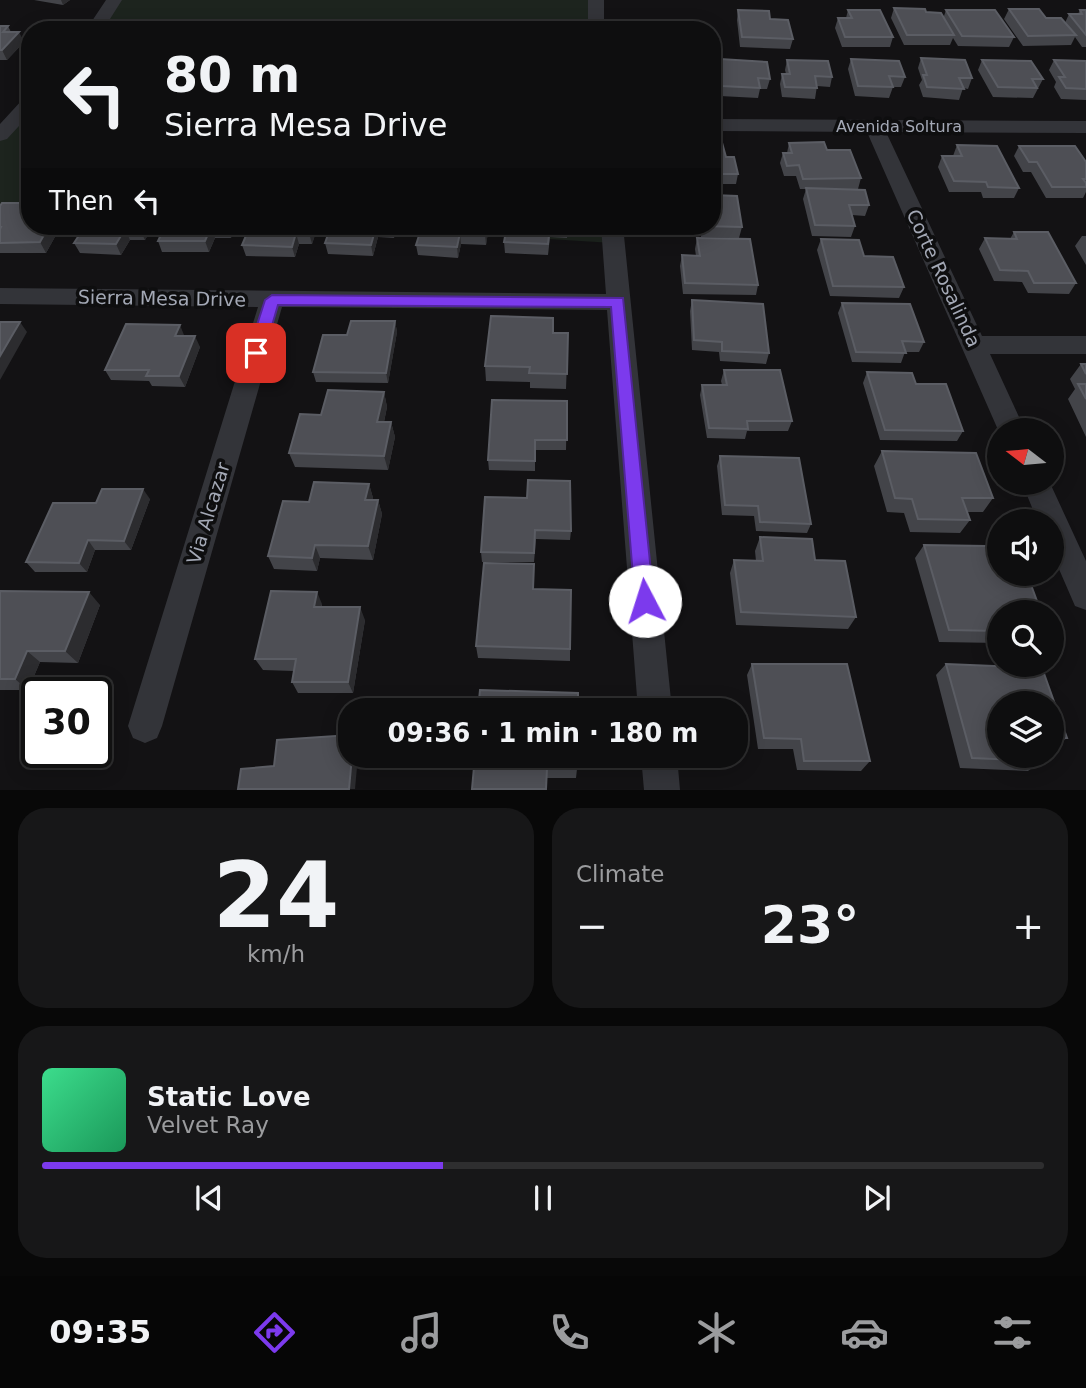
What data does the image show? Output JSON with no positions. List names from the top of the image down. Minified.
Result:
{"streets":{"street":["Avenida Soltura","Corte Rosalinda","Sierra Mesa Drive","Via Alcazar"]},"crossings":[["Avenida Soltura","Corte Rosalinda"],["Sierra Mesa Drive","Via Alcazar"]],"north":"left","page":{"turn":["80 m","Sierra Mesa Drive"],"then":"Then","limit":"30","trip":"09:36 · 1 min · 180 m","tile":[["24","km/h"],"Climate"],"heat":["−","23°","+"],"song":["Static Love","Velvet Ray"],"tabs":"09:35"}}
